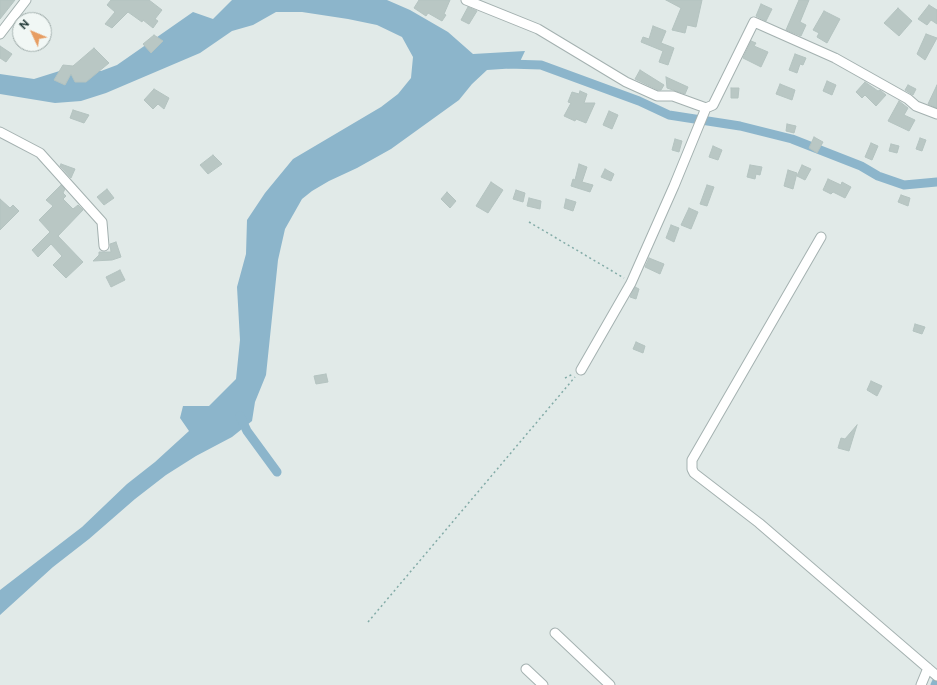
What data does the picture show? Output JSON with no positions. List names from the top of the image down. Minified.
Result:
{"north":"top left"}
